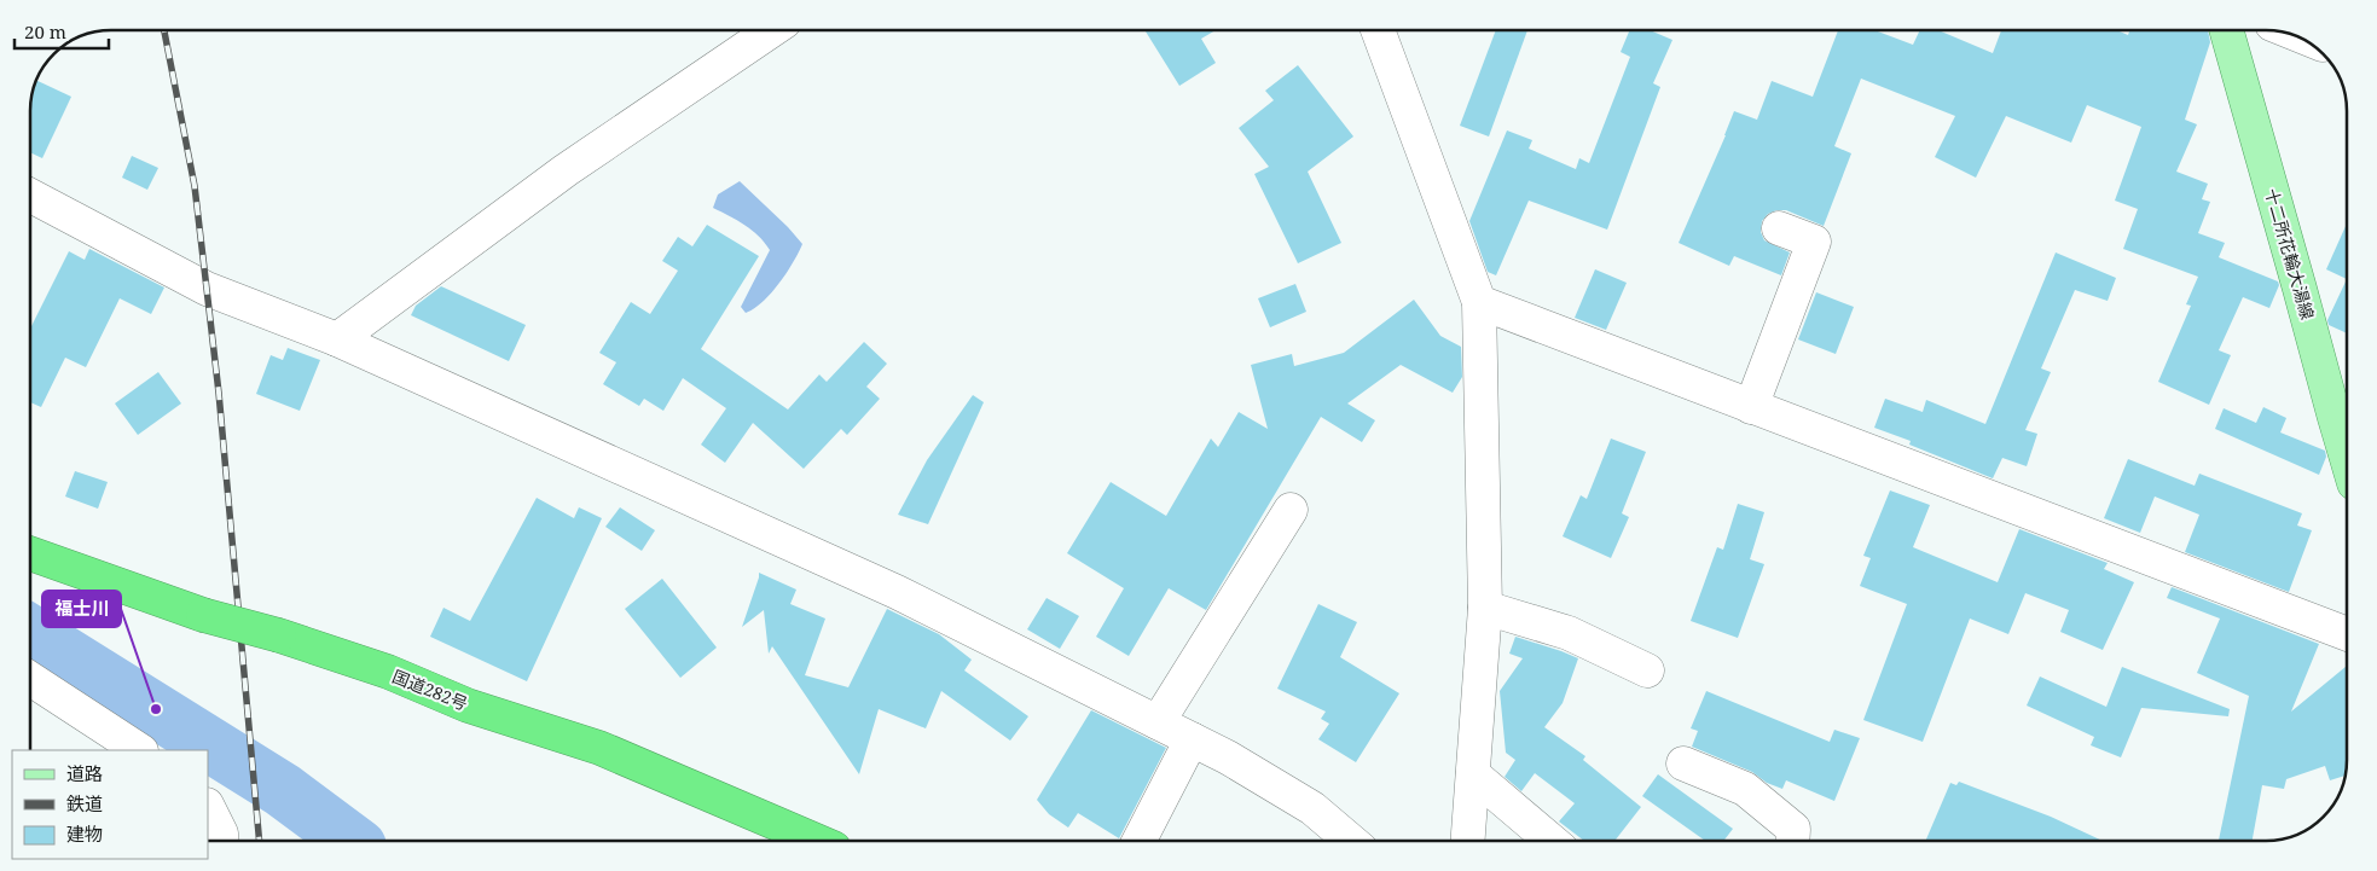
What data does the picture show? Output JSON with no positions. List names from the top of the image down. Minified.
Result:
{"streets":{"highway":["国道282号"],"main road":["十二所花輪大湯線"]},"places":["福士川"],"legend":["道路","鉄道","建物"],"scale_bar":"20 m"}
